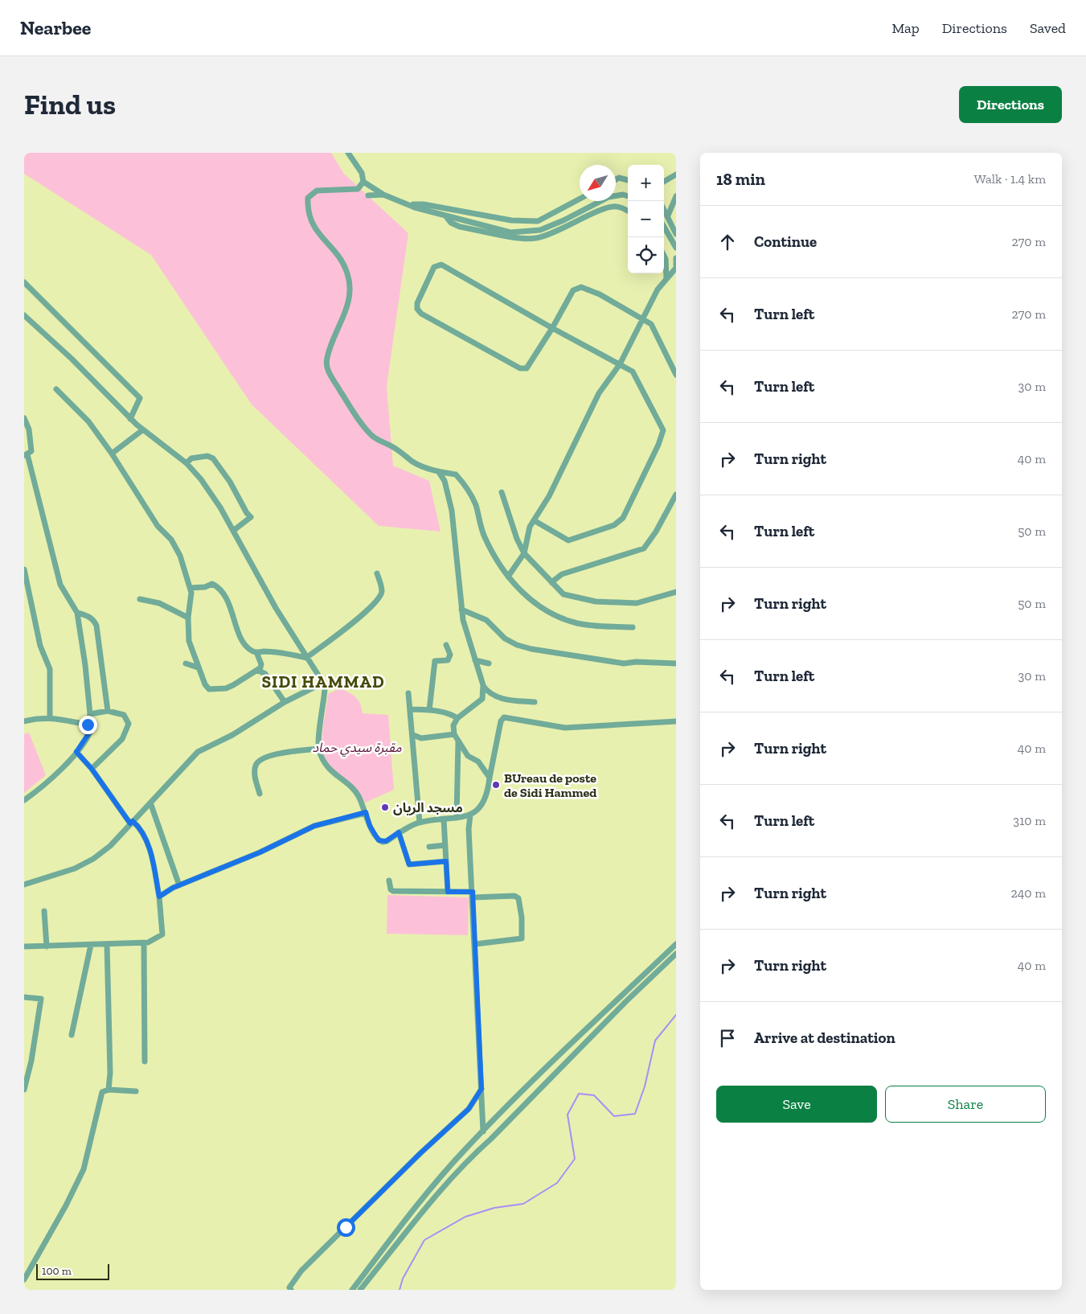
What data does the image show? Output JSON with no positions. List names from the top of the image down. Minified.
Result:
{"districts":["SIDI HAMMAD"],"parks":["مقبرة سيدي حماد"],"places":["BUreau de poste de Sidi Hammed","مسجد الريان"],"scale_bar":"100 m","north":"bottom left","page":{"header":"Nearbee","nav":["Map","Directions","Saved"],"buttons":["Directions",["Save","Share"]],"title":"Find us","heading":["18 min","Walk · 1.4 km"],"map_buttons":["+","−"],"list":[["Continue","270 m"],["Turn left","270 m"],["Turn left","30 m"],["Turn right","40 m"],["Turn left","50 m"],["Turn right","50 m"],["Turn left","30 m"],["Turn right","40 m"],["Turn left","310 m"],["Turn right","240 m"],["Turn right","40 m"],"Arrive at destination"],"scale":"100 m"}}
